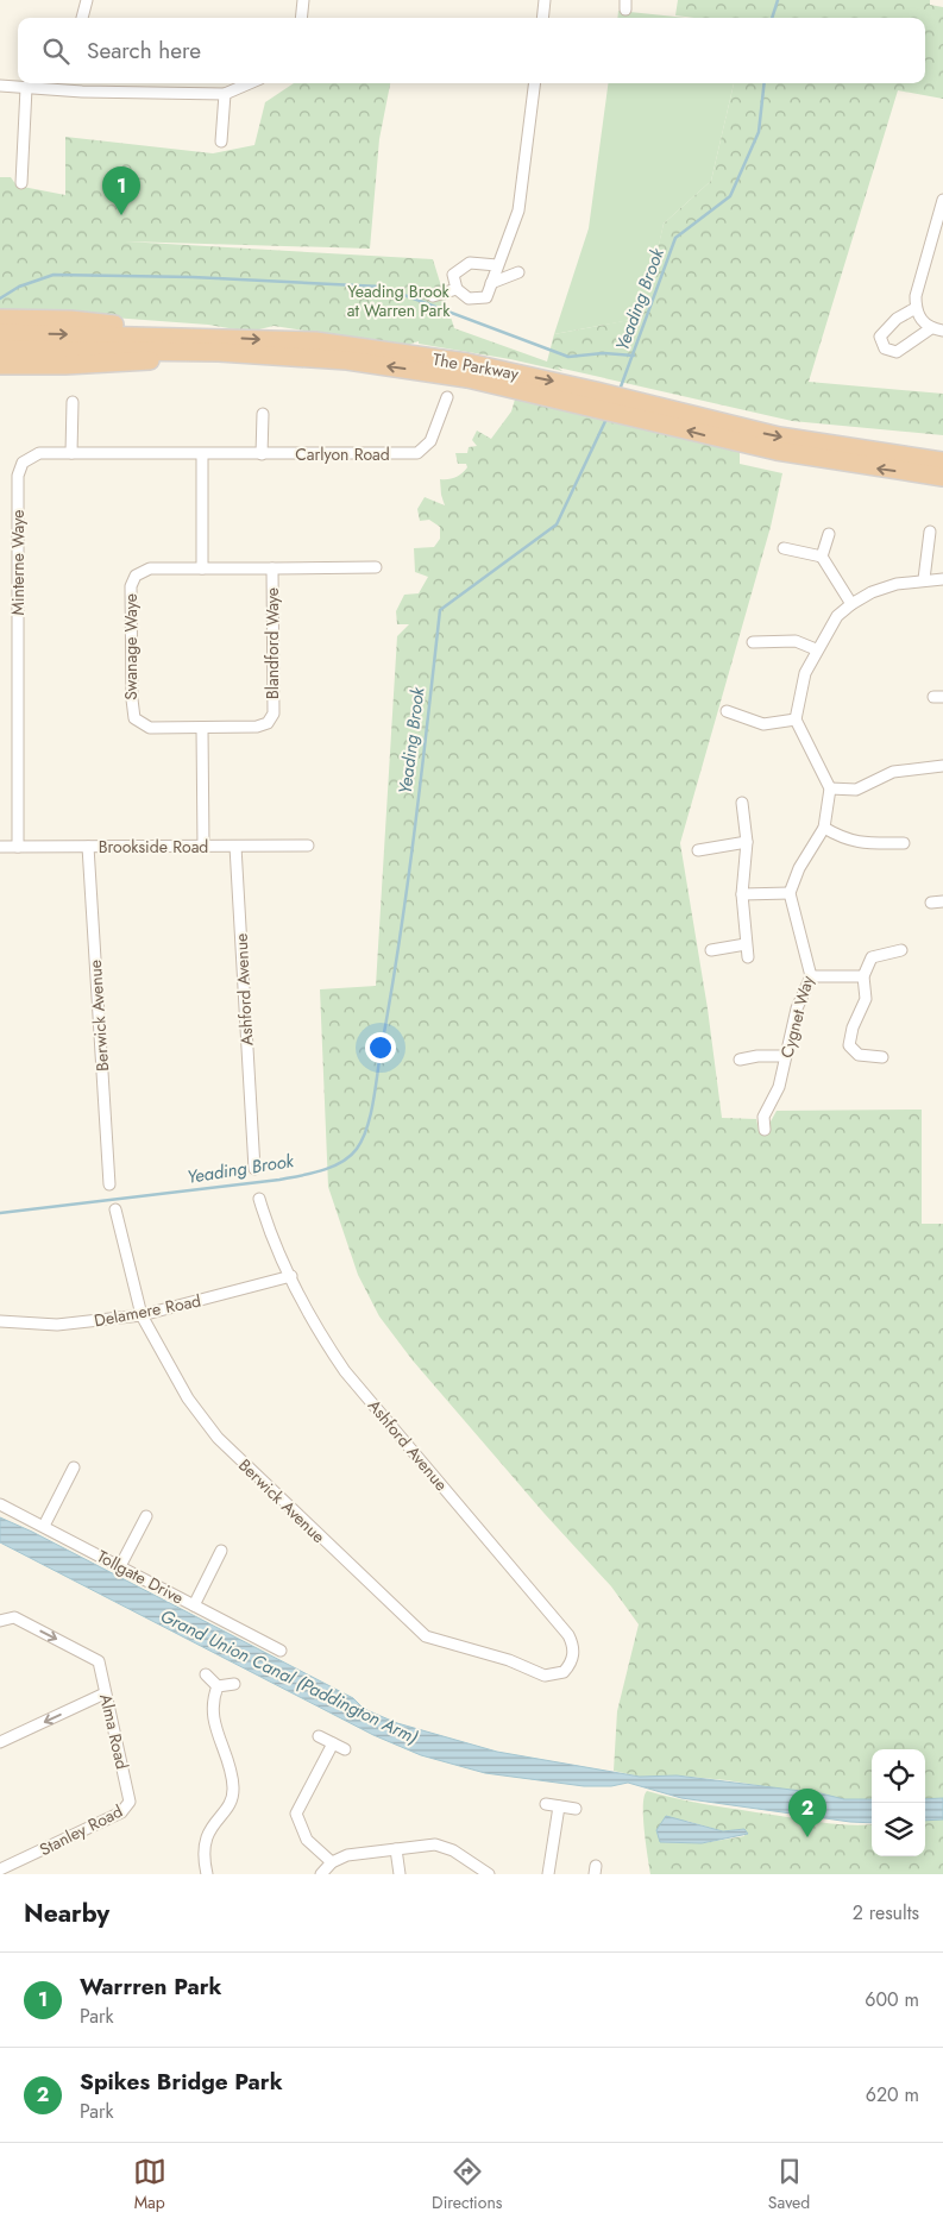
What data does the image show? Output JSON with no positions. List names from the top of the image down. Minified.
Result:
{"streets":{"highway":["The Parkway"],"street":["Carlyon Road","Minterne Waye","Blandford Waye","Swanage Waye","Brookside Road","Ashford Avenue","Berwick Avenue","Cygnet Way","Delamere Road","Tollgate Drive","Alma Road","Stanley Road"]},"crossings":[["Carlyon Road","Minterne Waye"],["Minterne Waye","Brookside Road"],["Blandford Waye","Swanage Waye"],["Brookside Road","Ashford Avenue"],["Brookside Road","Berwick Avenue"],["Ashford Avenue","Berwick Avenue"],["Ashford Avenue","Delamere Road"],["Berwick Avenue","Delamere Road"],["Alma Road","Stanley Road"]],"one_way":["Alma Road"],"water":["Yeading Brook","Grand Union Canal (Paddington Arm)"],"parks":["Yeading Brook at Warren Park"],"page":{"search":"Search here","pins":["1","2"],"heading":["Nearby","2 results"],"list":[{"mark":"1","name":"Warrren Park","note":"Park","value":"600 m"},{"mark":"2","name":"Spikes Bridge Park","note":"Park","value":"620 m"}],"nav":["Map","Directions","Saved"]}}
